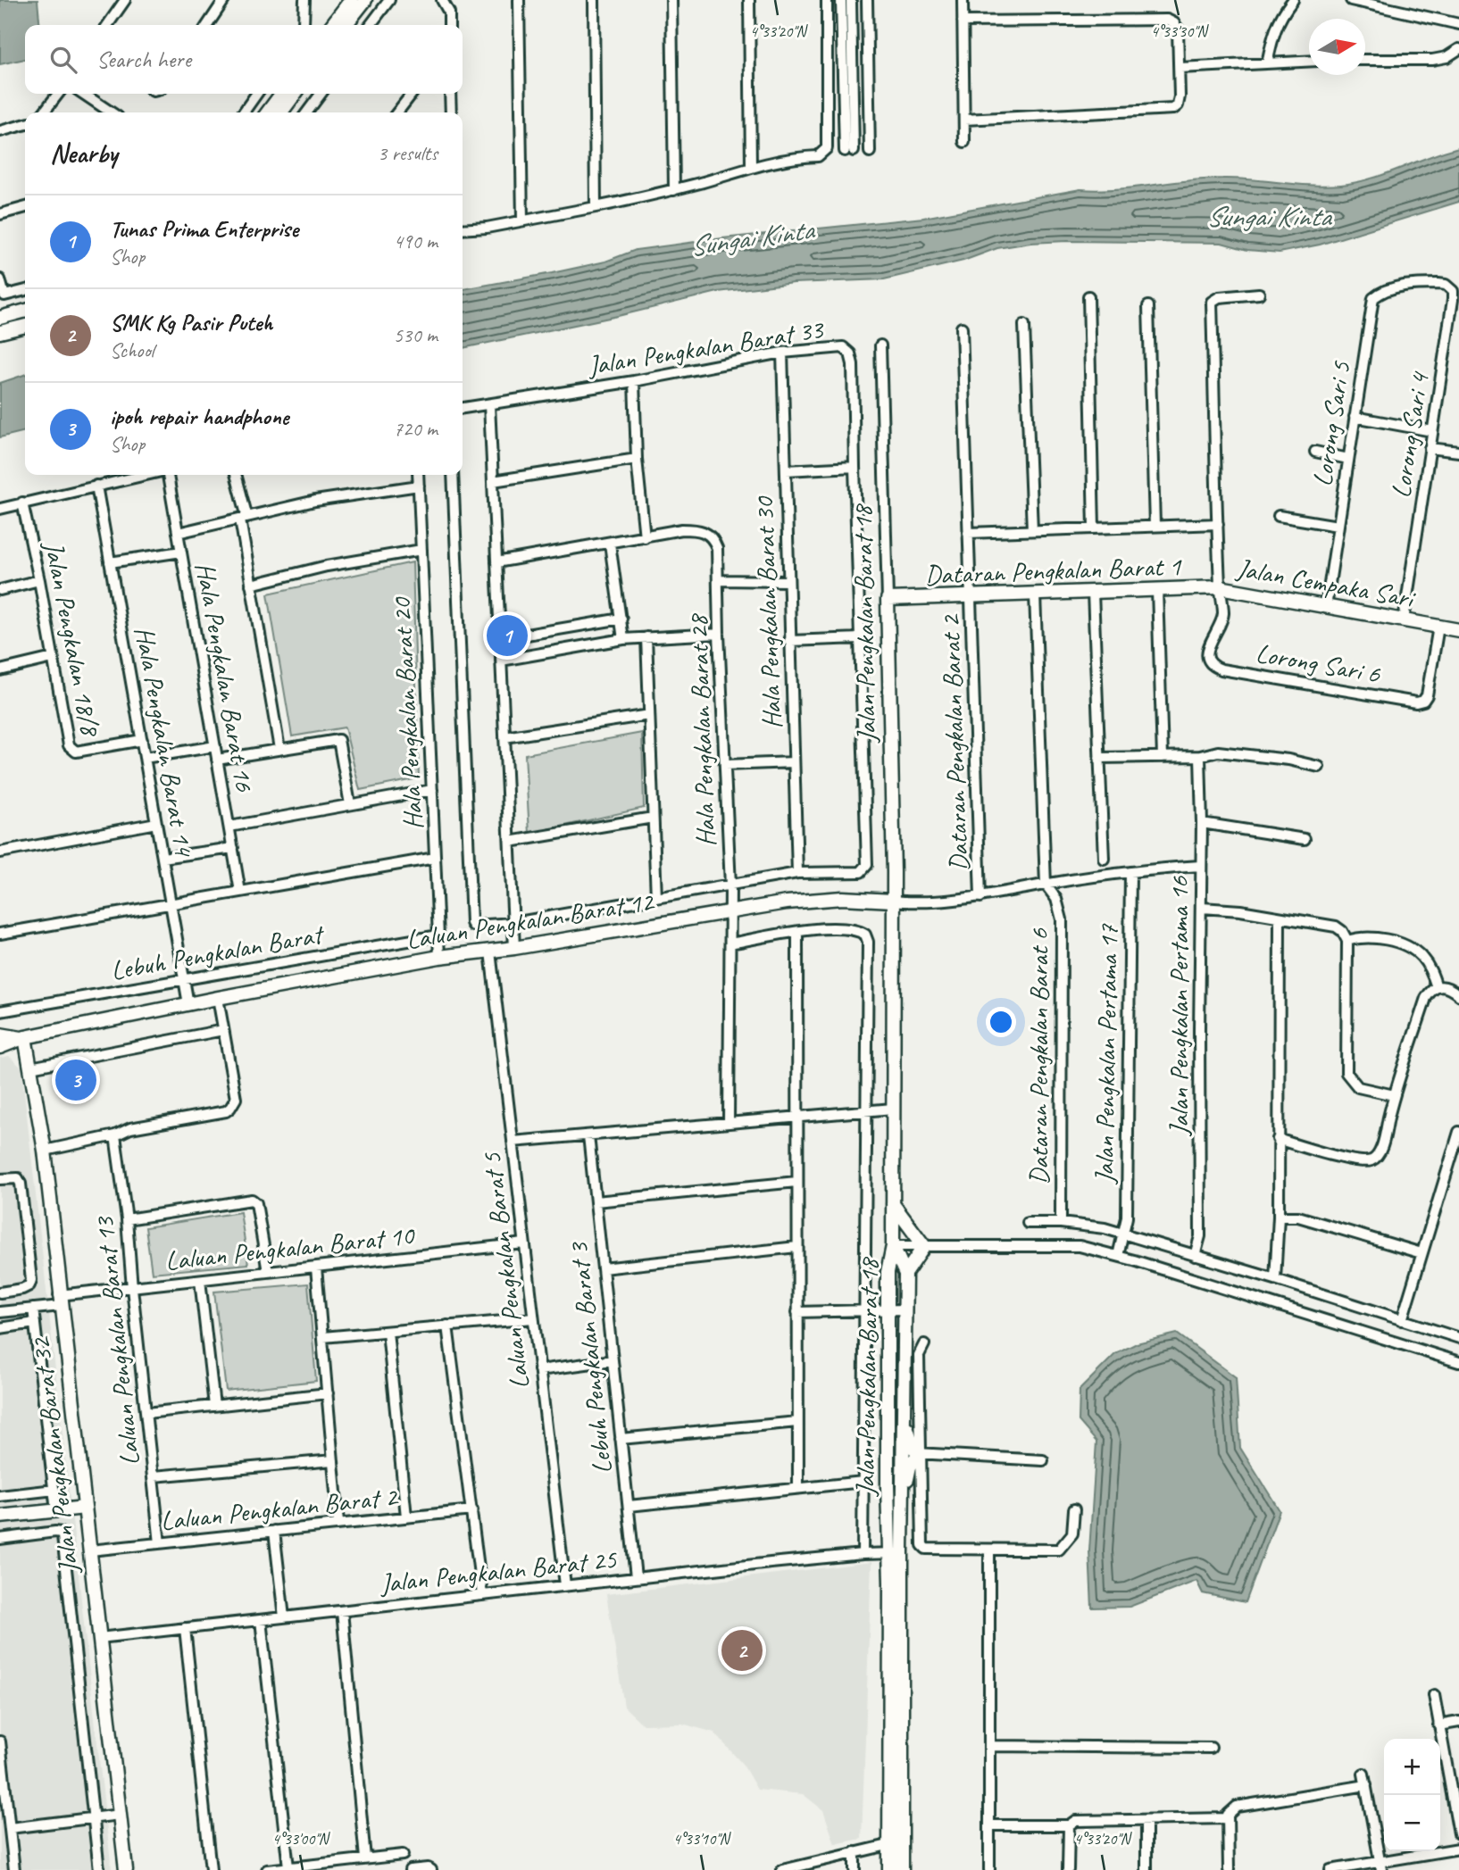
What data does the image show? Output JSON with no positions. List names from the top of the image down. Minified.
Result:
{"streets":{"street":["Jalan Pengkalan Barat 33","Lorong Sari 5","Lorong Sari 4","Dataran Pengkalan Barat 1","Jalan Cempaka Sari","Hala Pengkalan Barat 30","Jalan Pengkalan Barat 18","Jalan Pengkalan 18/8","Lorong Sari 6","Hala Pengkalan Barat 16","Hala Pengkalan Barat 20","Hala Pengkalan Barat 28","Hala Pengkalan Barat 14","Dataran Pengkalan Barat 2","Laluan Pengkalan Barat 12","Lebuh Pengkalan Barat","Jalan Pengkalan Pertama 16","Jalan Pengkalan Pertama 17","Dataran Pengkalan Barat 6","Laluan Pengkalan Barat 10","Laluan Pengkalan Barat 5","Laluan Pengkalan Barat 13","Lebuh Pengkalan Barat 3","Jalan Pengkalan Barat 32","Laluan Pengkalan Barat 2","Jalan Pengkalan Barat 25"]},"crossings":[["Jalan Pengkalan Barat 33","Hala Pengkalan Barat 30"],["Lorong Sari 5","Lorong Sari 4"],["Lorong Sari 5","Jalan Cempaka Sari"],["Lorong Sari 4","Jalan Cempaka Sari"],["Dataran Pengkalan Barat 1","Jalan Cempaka Sari"],["Dataran Pengkalan Barat 1","Jalan Pengkalan Barat 18"],["Dataran Pengkalan Barat 1","Lorong Sari 6"],["Dataran Pengkalan Barat 1","Dataran Pengkalan Barat 2"],["Dataran Pengkalan Barat 1","Dataran Pengkalan Barat 6"],["Jalan Cempaka Sari","Lorong Sari 6"],["Jalan Pengkalan Barat 18","Laluan Pengkalan Barat 12"],["Jalan Pengkalan Barat 18","Jalan Pengkalan Barat 25"],["Jalan Pengkalan 18/8","Hala Pengkalan Barat 14"],["Hala Pengkalan Barat 20","Laluan Pengkalan Barat 12"],["Hala Pengkalan Barat 20","Lebuh Pengkalan Barat"],["Hala Pengkalan Barat 28","Laluan Pengkalan Barat 12"],["Hala Pengkalan Barat 14","Laluan Pengkalan Barat 12"],["Hala Pengkalan Barat 14","Lebuh Pengkalan Barat"],["Dataran Pengkalan Barat 2","Laluan Pengkalan Barat 12"],["Laluan Pengkalan Barat 12","Jalan Pengkalan Pertama 16"],["Laluan Pengkalan Barat 12","Jalan Pengkalan Pertama 17"],["Laluan Pengkalan Barat 12","Dataran Pengkalan Barat 6"],["Laluan Pengkalan Barat 12","Laluan Pengkalan Barat 5"],["Laluan Pengkalan Barat 12","Jalan Pengkalan Barat 32"],["Laluan Pengkalan Barat 10","Laluan Pengkalan Barat 5"],["Laluan Pengkalan Barat 10","Laluan Pengkalan Barat 13"],["Laluan Pengkalan Barat 10","Jalan Pengkalan Barat 32"],["Laluan Pengkalan Barat 5","Jalan Pengkalan Barat 25"],["Laluan Pengkalan Barat 13","Laluan Pengkalan Barat 2"],["Lebuh Pengkalan Barat 3","Jalan Pengkalan Barat 25"],["Jalan Pengkalan Barat 32","Laluan Pengkalan Barat 2"],["Jalan Pengkalan Barat 32","Jalan Pengkalan Barat 25"]],"water":["Sungai Kinta"],"north":"right","page":{"search":"Search here","heading":["Nearby","3 results"],"list":[{"mark":"1","name":"Tunas Prima Enterprise","note":"Shop","value":"490 m"},{"mark":"2","name":"SMK Kg Pasir Puteh","note":"School","value":"530 m"},{"mark":"3","name":"ipoh repair handphone","note":"Shop","value":"720 m"}],"pins":["1","3","2"],"map_buttons":["+","−"]},"coordinates":["4°33'20\"N","4°33'30\"N","4°33'00\"N","4°33'10\"N"]}
